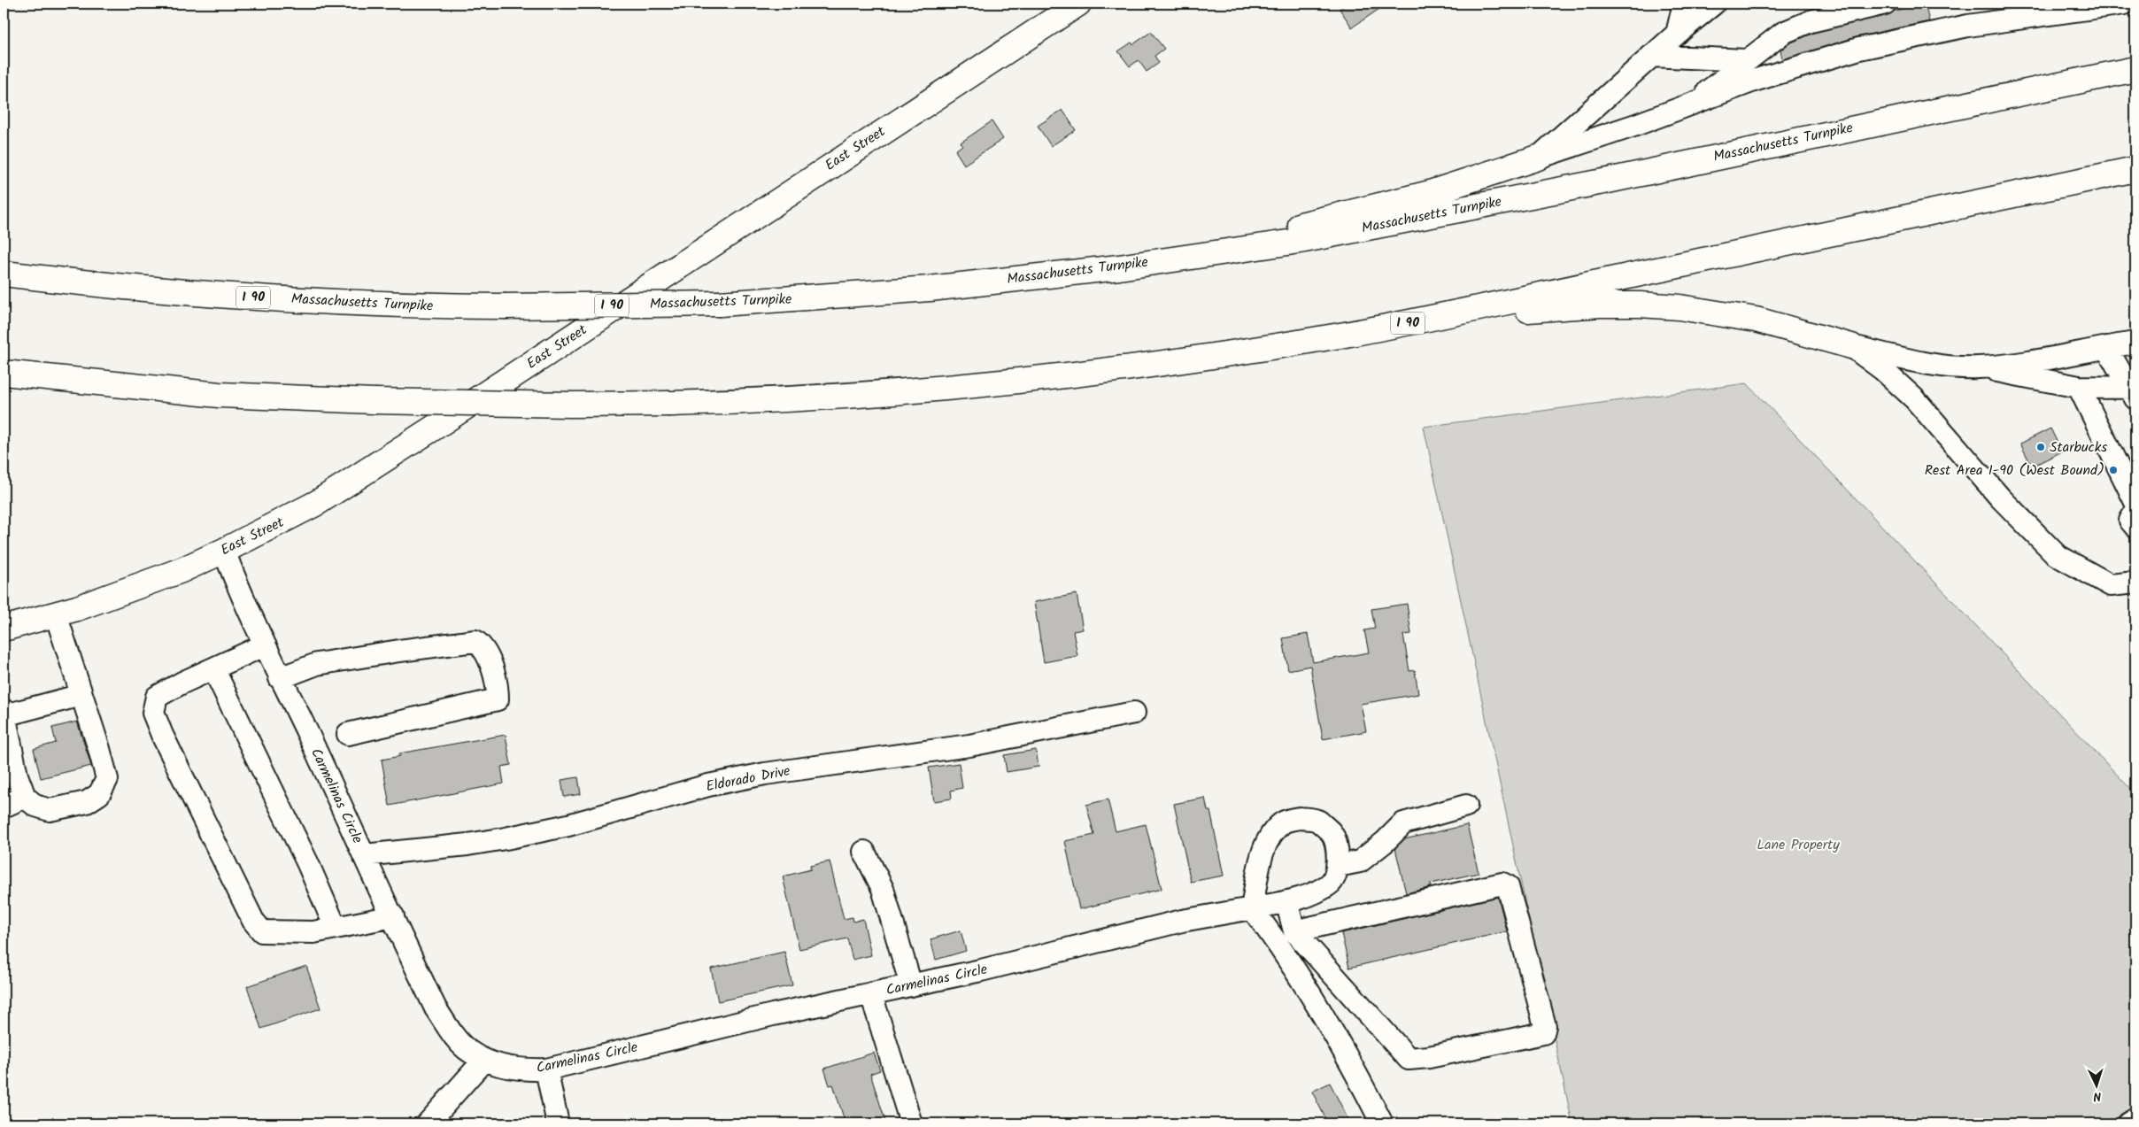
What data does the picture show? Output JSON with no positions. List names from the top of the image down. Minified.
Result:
{"streets":{"main road":["Massachusetts Turnpike","East Street","I 90"],"street":["Eldorado Drive","Carmelinas Circle"]},"crossings":[["East Street","Carmelinas Circle"],["Eldorado Drive","Carmelinas Circle"]],"parks":["Lane Property"],"places":["Starbucks","Rest Area I-90 (West Bound)"],"north":"bottom"}
